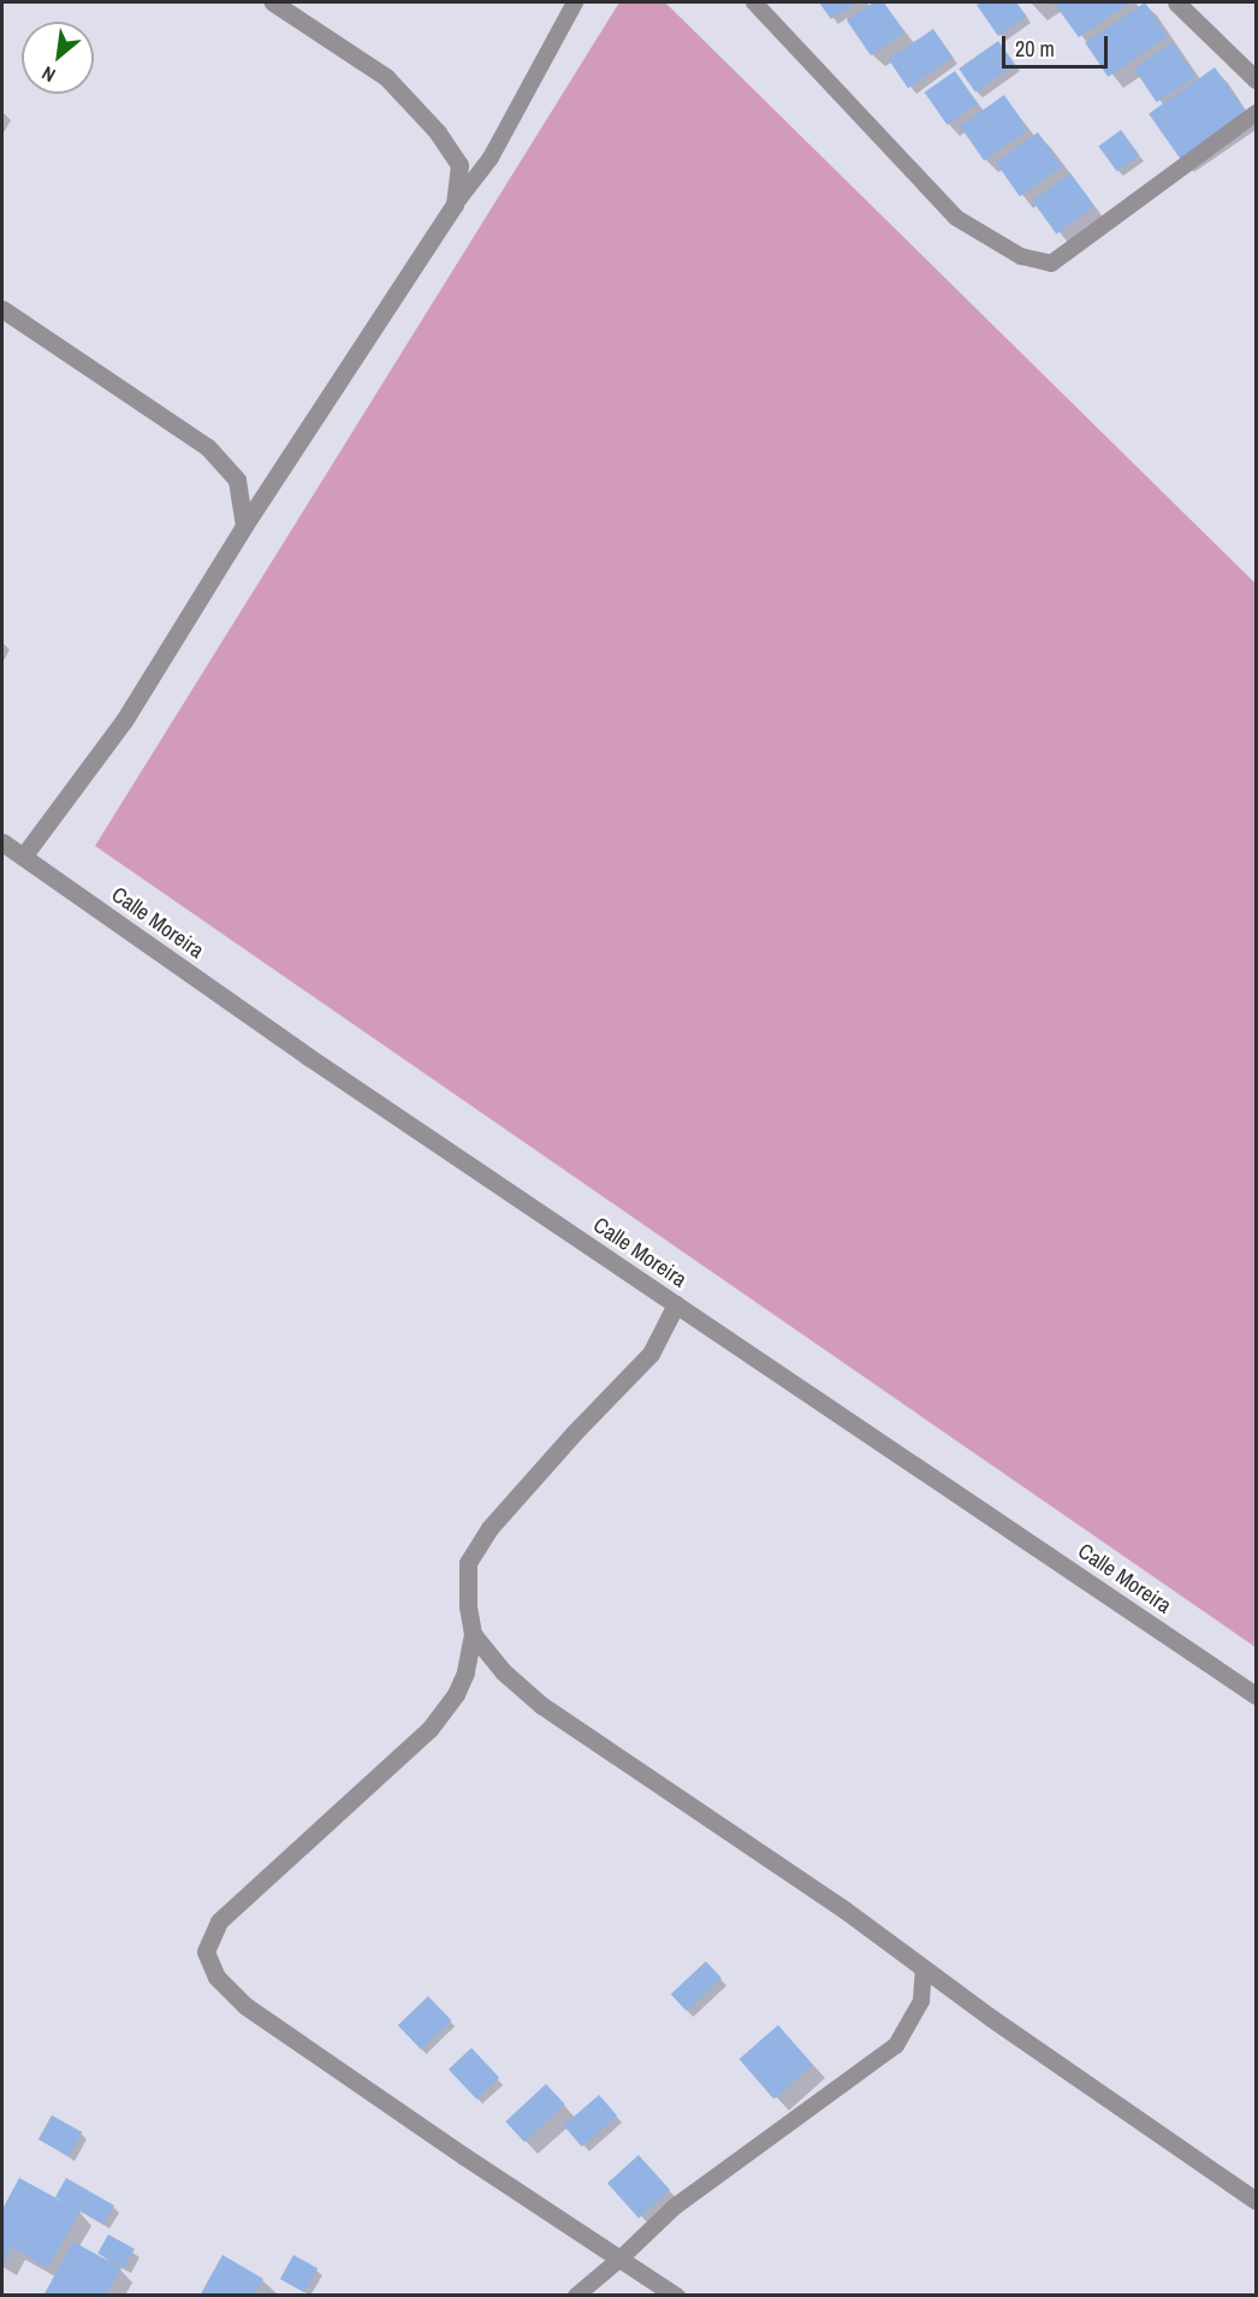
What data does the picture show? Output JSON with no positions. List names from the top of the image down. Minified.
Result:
{"streets":{"street":["Calle Moreira"]},"scale_bar":"20 m","north":"bottom left"}
